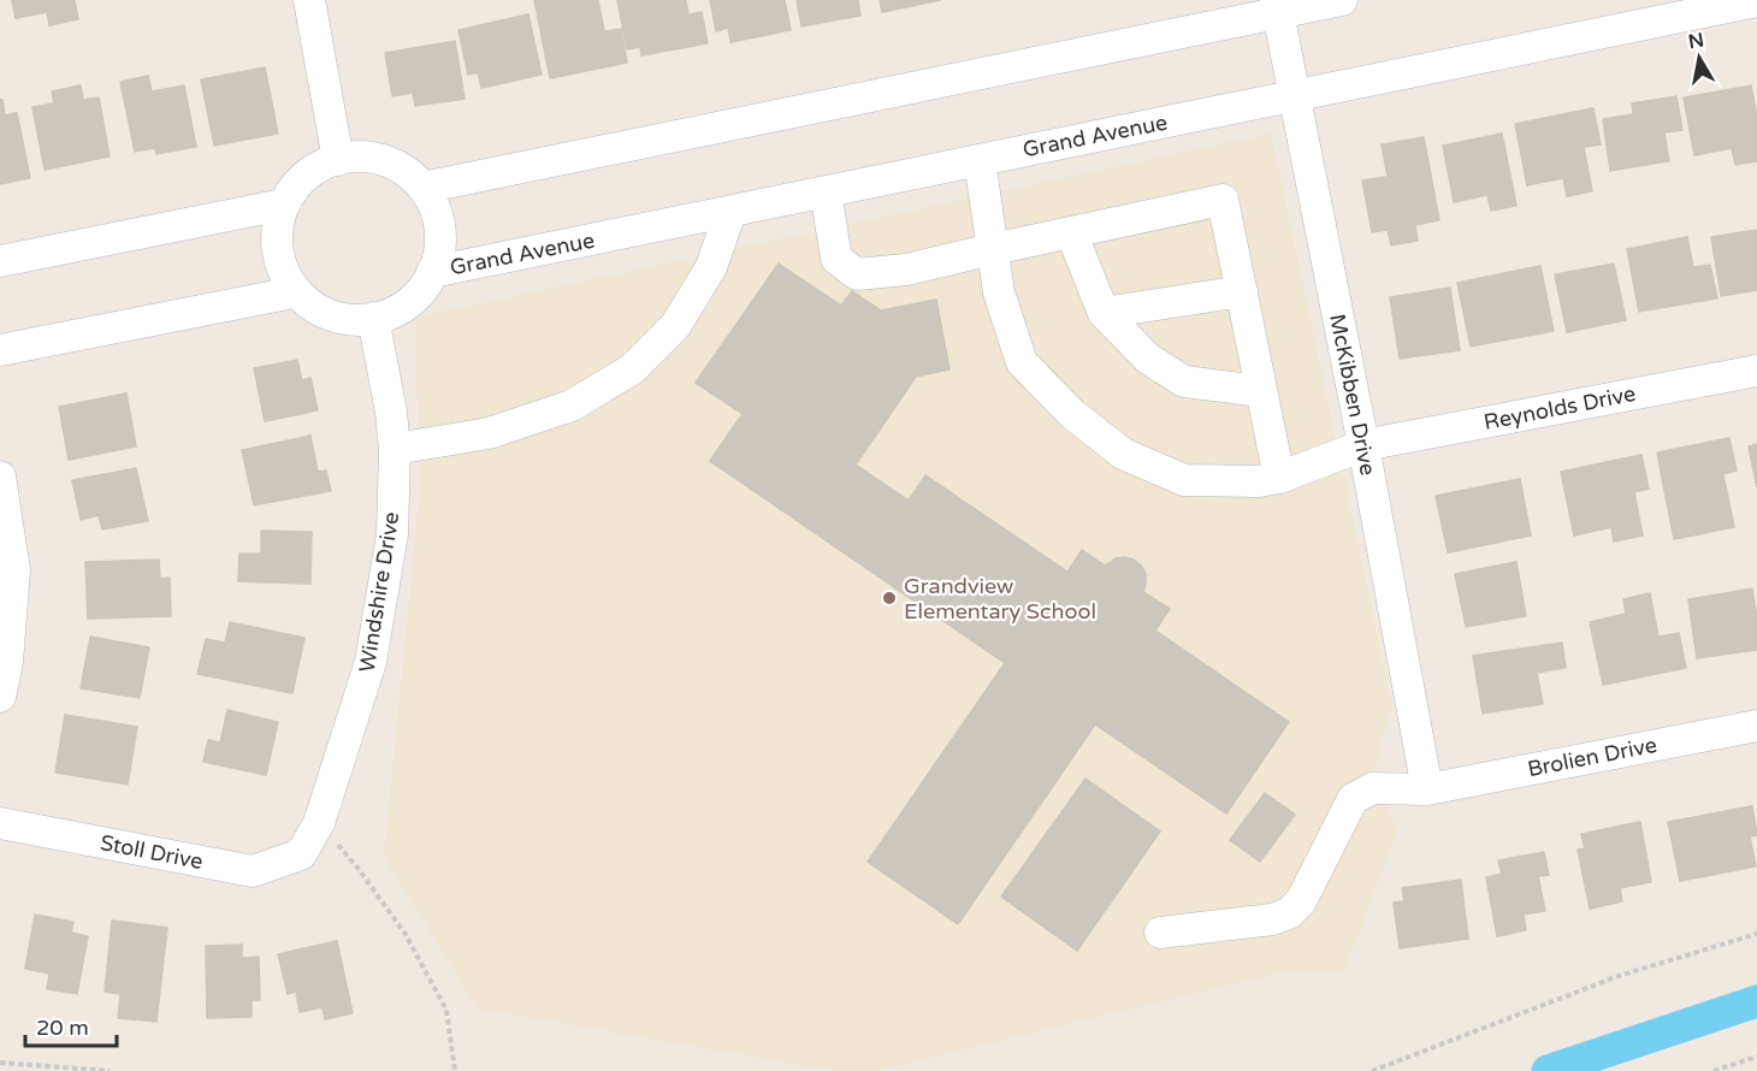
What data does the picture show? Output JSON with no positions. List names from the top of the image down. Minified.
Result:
{"streets":{"street":["Grand Avenue","McKibben Drive","Reynolds Drive","Windshire Drive","Brolien Drive","Stoll Drive"]},"crossings":[["Grand Avenue","McKibben Drive"],["Grand Avenue","Reynolds Drive"],["Grand Avenue","Windshire Drive"],["McKibben Drive","Reynolds Drive"],["McKibben Drive","Brolien Drive"],["Windshire Drive","Stoll Drive"]],"places":["Grandview Elementary School"],"scale_bar":"20 m","north":"top"}
